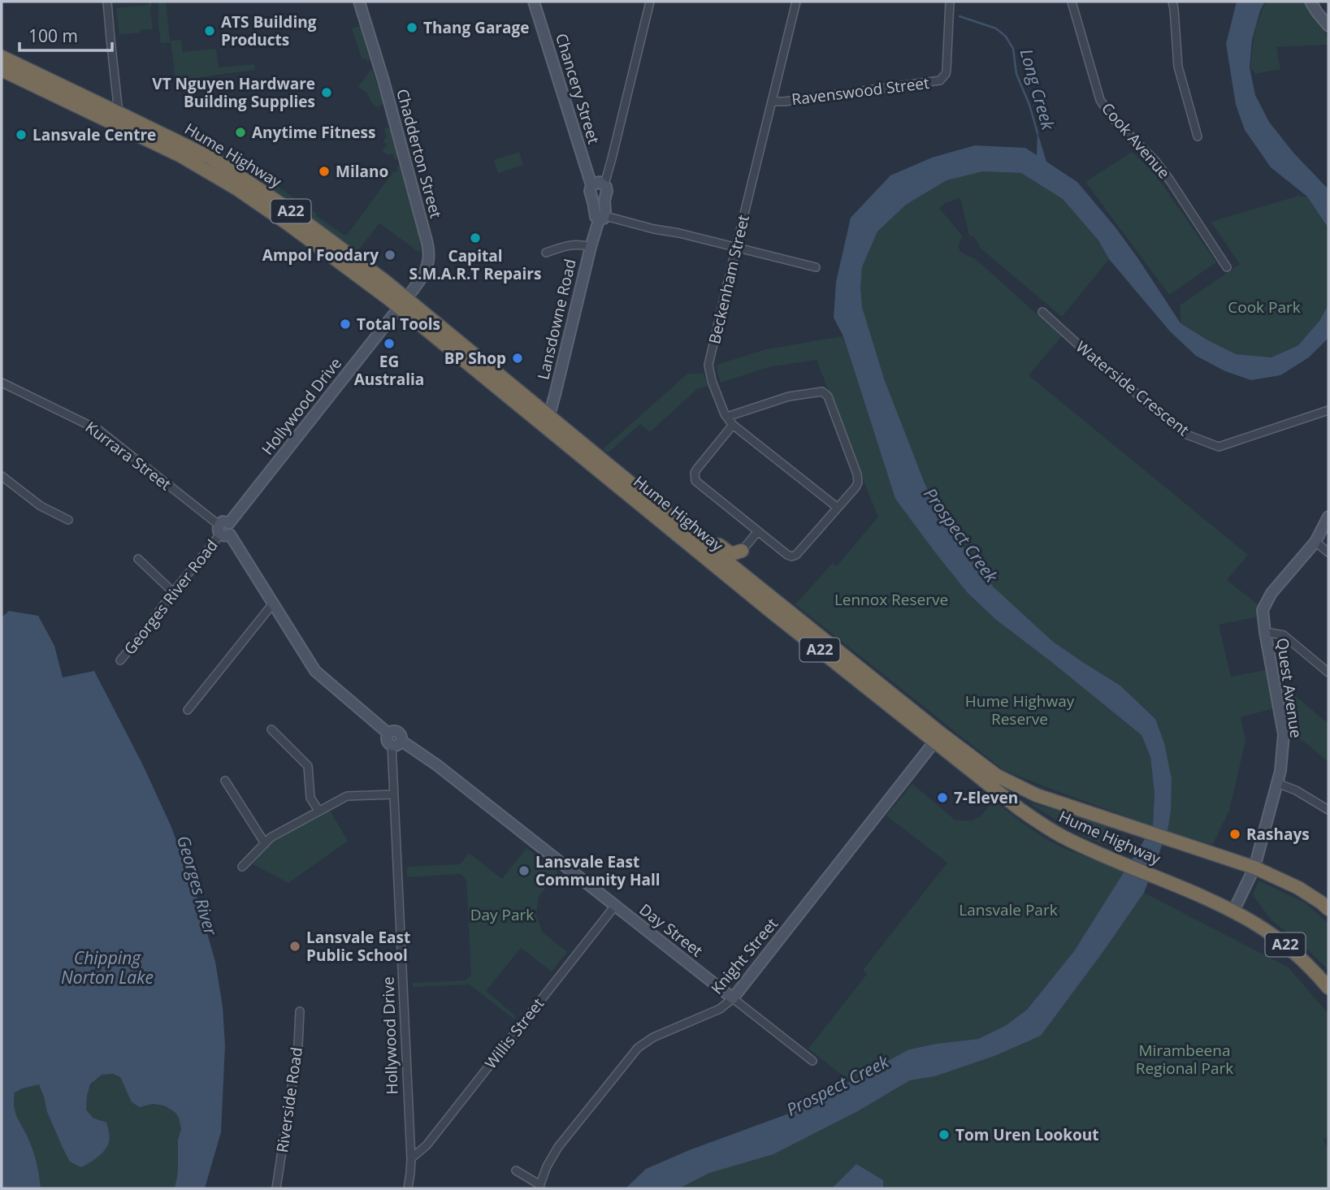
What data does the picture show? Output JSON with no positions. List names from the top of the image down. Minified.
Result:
{"streets":{"highway":["Hume Highway","A22"],"street":["Chancery Street","Ravenswood Street","Cook Avenue","Chadderton Street","Beckenham Street","Lansdowne Road","Waterside Crescent","Hollywood Drive","Kurrara Street","Georges River Road","Quest Avenue","Day Street","Knight Street","Willis Street","Riverside Road"]},"crossings":[["Chancery Street","Lansdowne Road"],["Ravenswood Street","Beckenham Street"],["Chadderton Street","Hume Highway"],["Chadderton Street","Hollywood Drive"],["Hume Highway","Lansdowne Road"],["Hume Highway","Hollywood Drive"],["Hume Highway","Quest Avenue"],["Hume Highway","Knight Street"],["Hollywood Drive","Kurrara Street"],["Hollywood Drive","Georges River Road"],["Hollywood Drive","Day Street"],["Hollywood Drive","Willis Street"],["Kurrara Street","Georges River Road"],["Day Street","Knight Street"],["Day Street","Willis Street"]],"water":["Long Creek","Prospect Creek","Georges River","Chipping Norton Lake"],"parks":["Cook Park","Lennox Reserve","Hume Highway Reserve","Lansvale Park","Day Park","Mirambeena Regional Park"],"places":["Thang Garage","ATS Building Products","VT Nguyen Hardware Building Supplies","Anytime Fitness","Lansvale Centre","Milano","Capital S.M.A.R.T Repairs","Ampol Foodary","Total Tools","EG Australia","BP Shop","7-Eleven","Rashays","Lansvale East Community Hall","Lansvale East Public School","Tom Uren Lookout"],"scale_bar":"100 m"}
